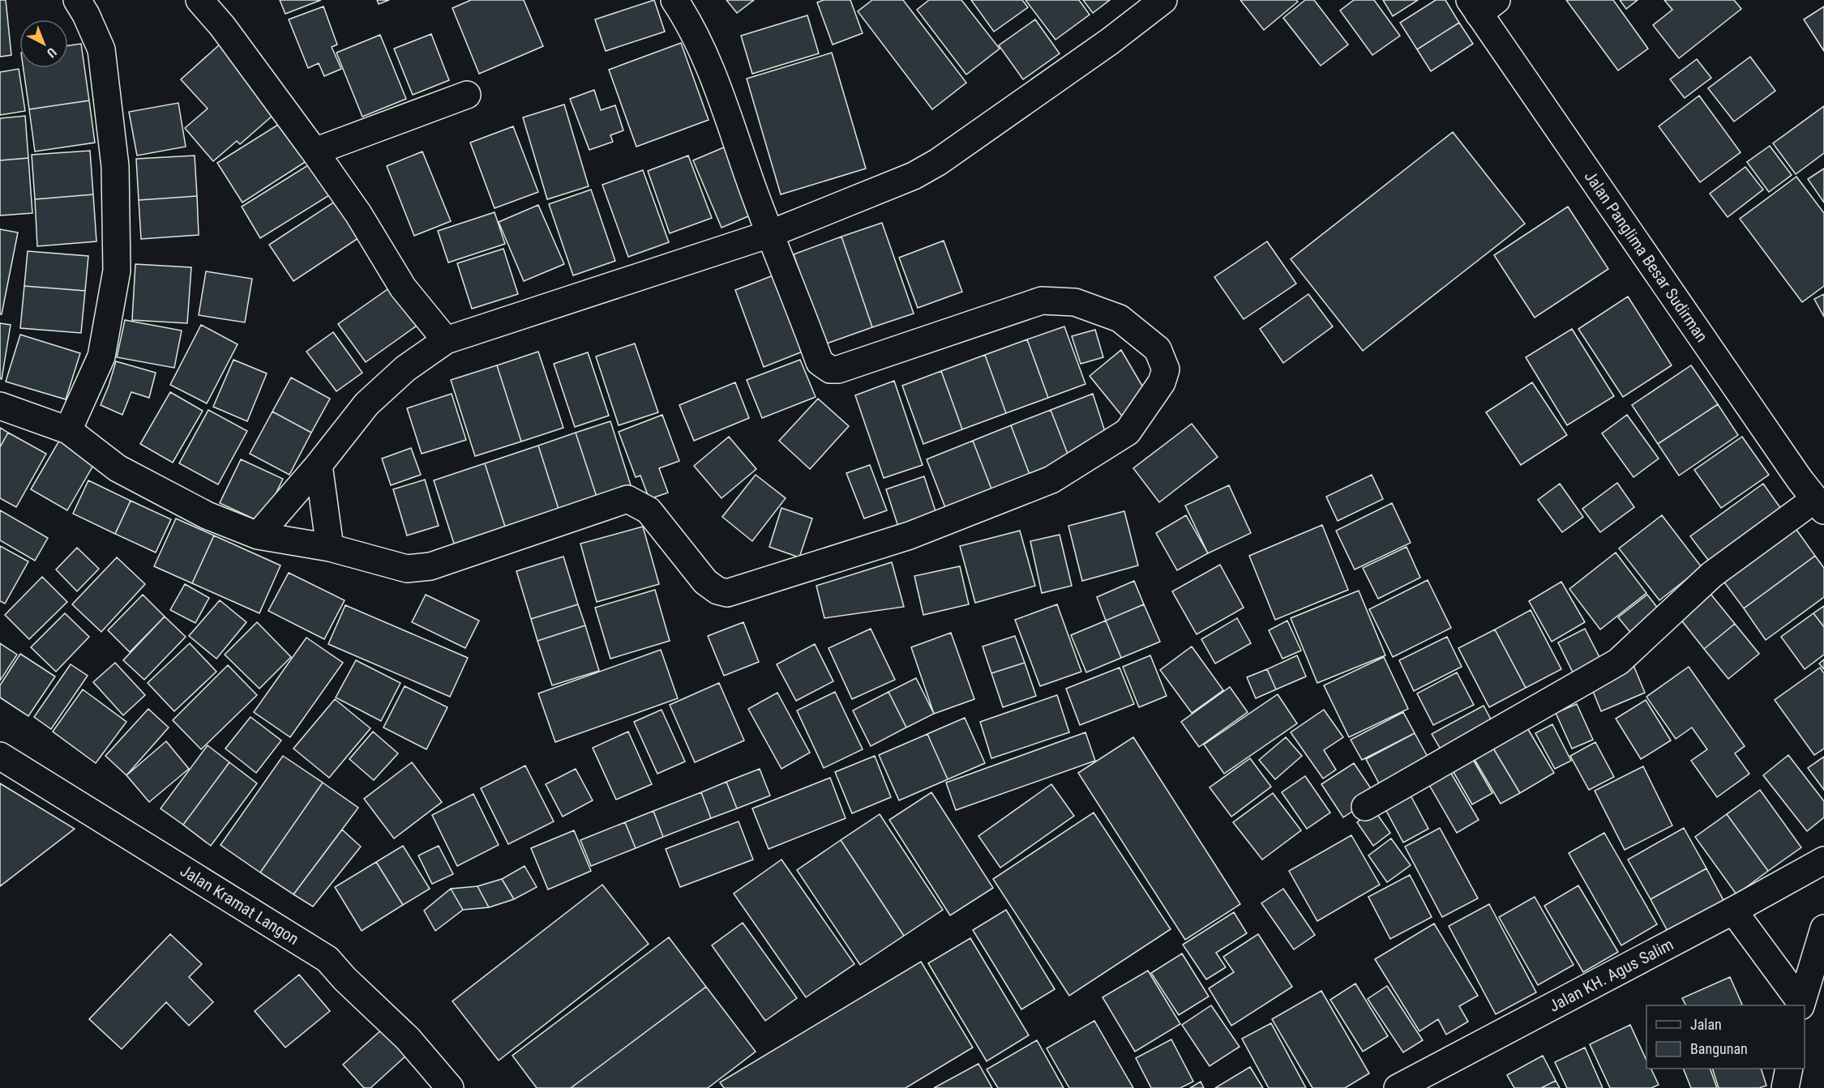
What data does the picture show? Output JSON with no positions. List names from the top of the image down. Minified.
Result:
{"streets":{"street":["Jalan Panglima Besar Sudirman","Jalan Kramat Langon","Jalan KH. Agus Salim"]},"legend":["Jalan","Bangunan"],"north":"bottom right"}
